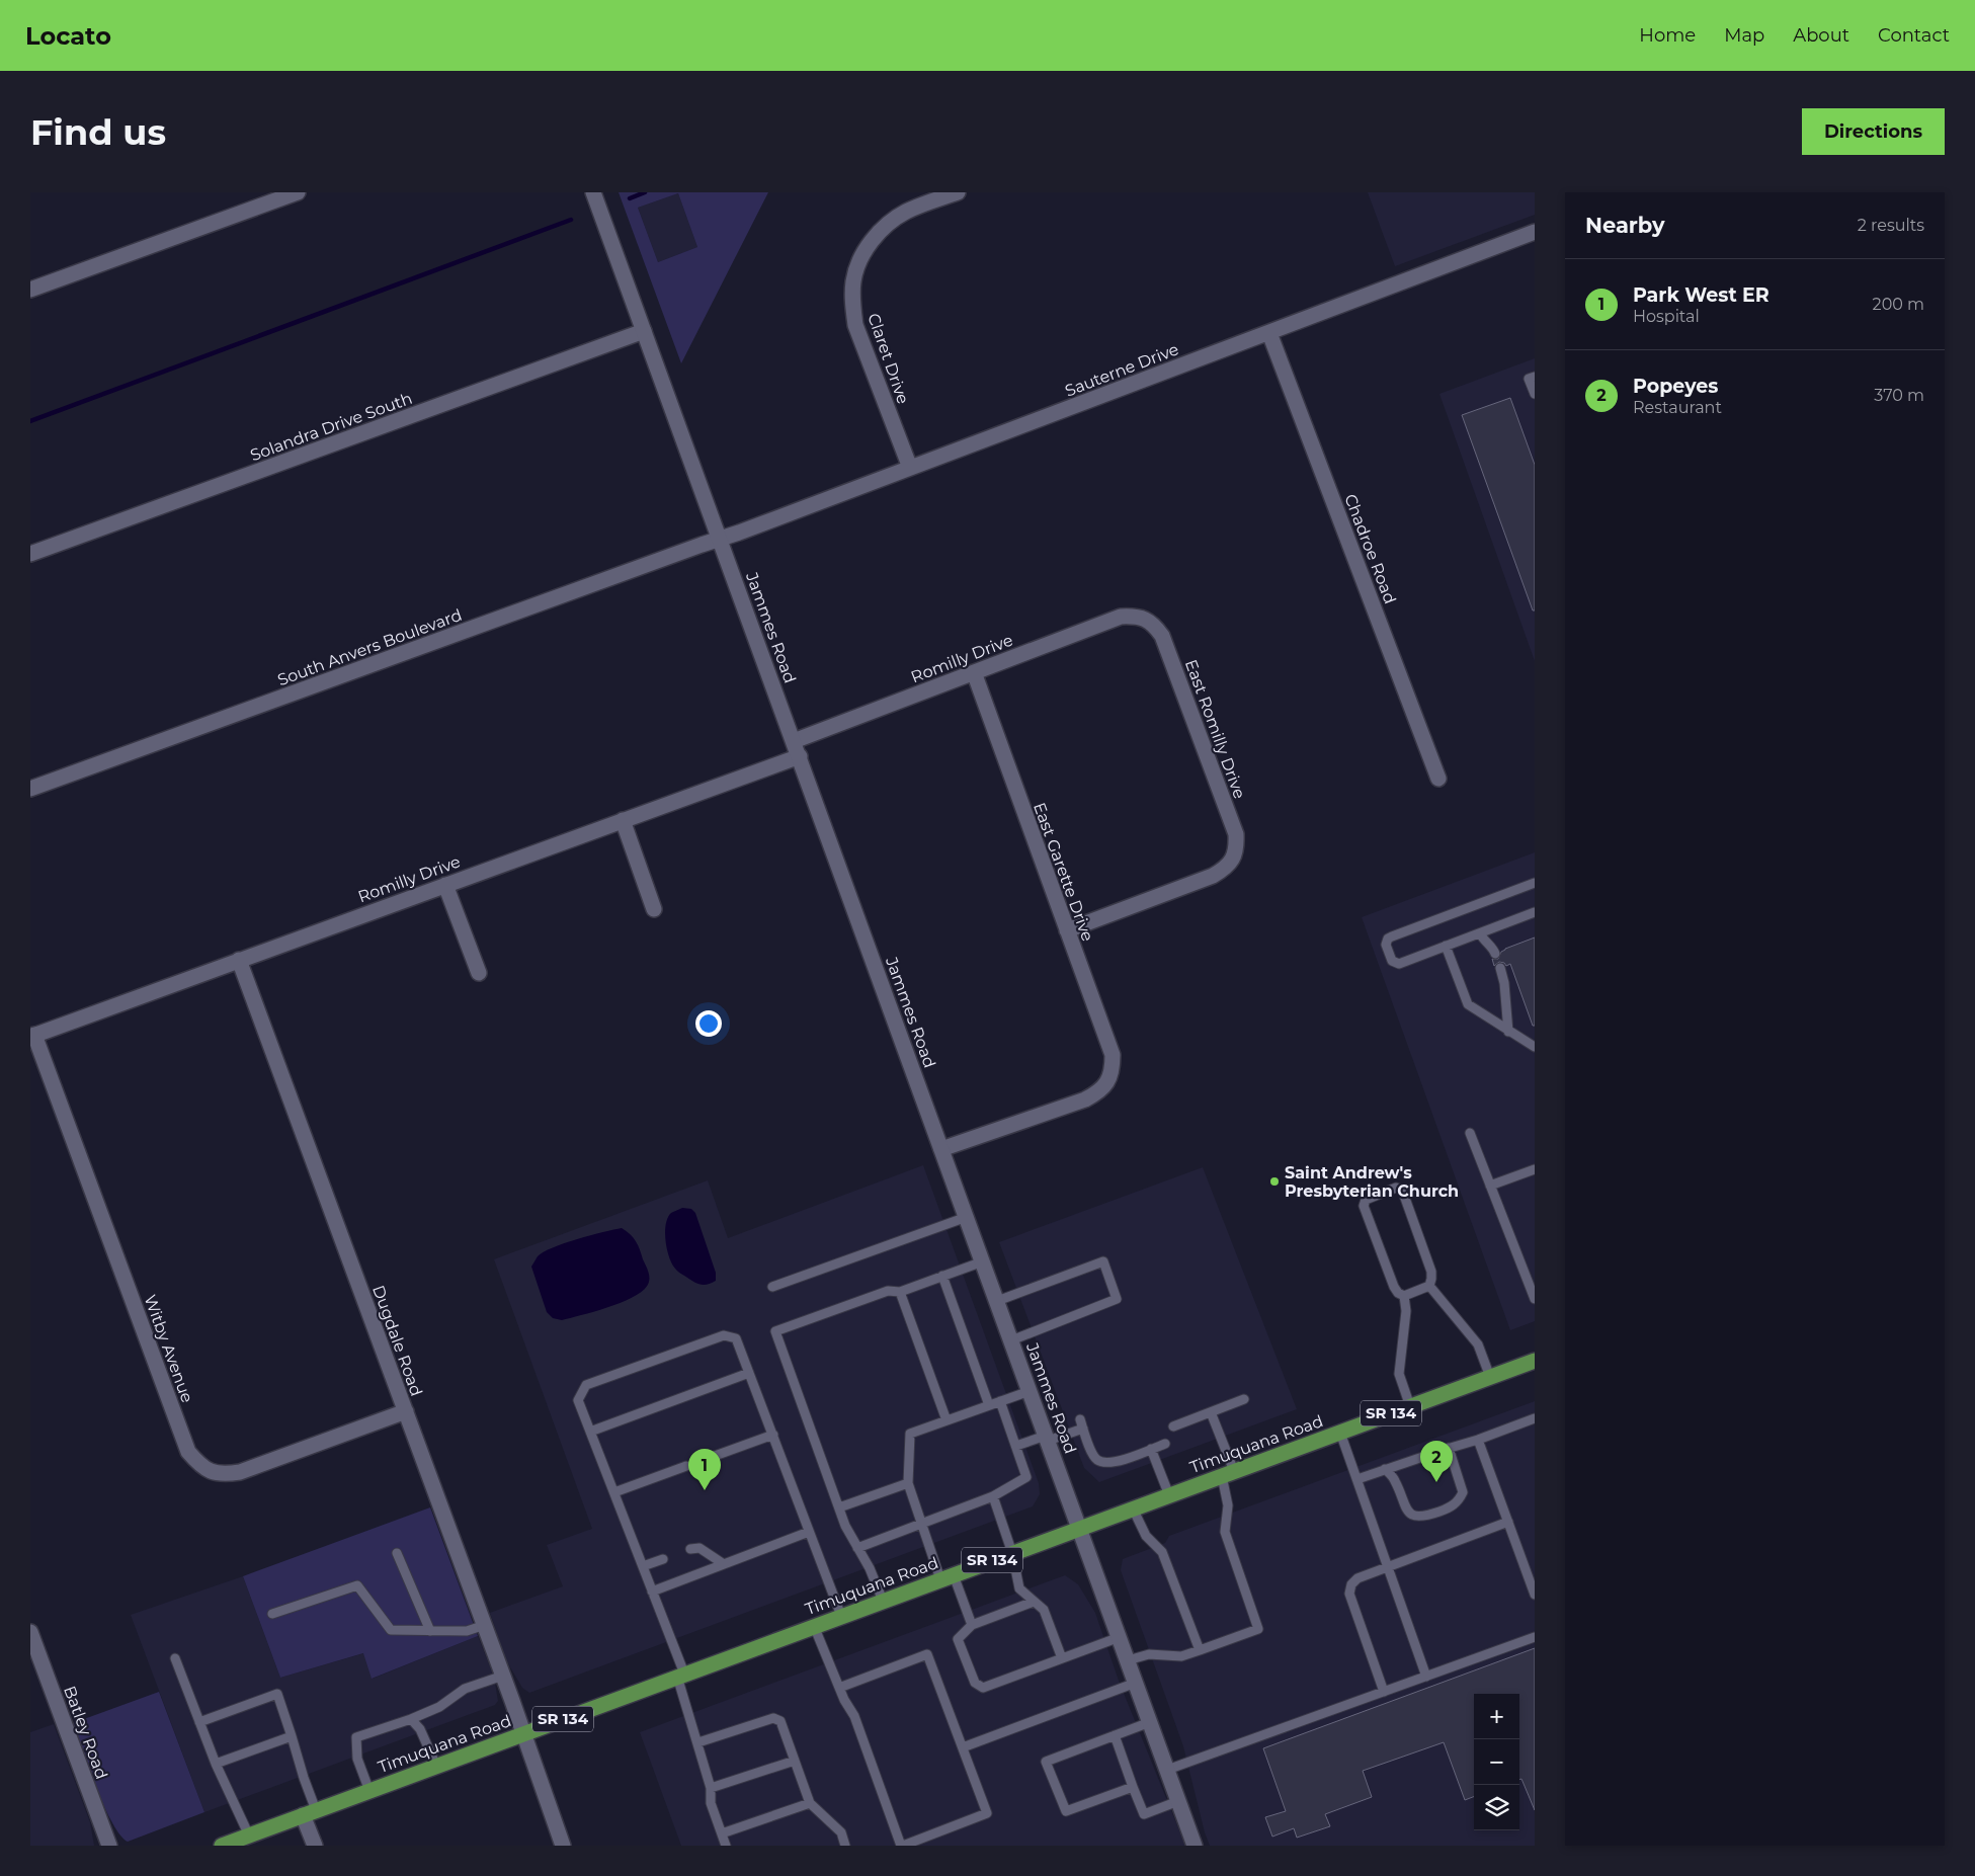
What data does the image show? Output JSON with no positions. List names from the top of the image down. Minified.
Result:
{"streets":{"main road":["SR 134","Timuquana Road"],"street":["Claret Drive","Sauterne Drive","Solandra Drive South","Chadroe Road","Jammes Road","South Anvers Boulevard","Romilly Drive","East Romilly Drive","East Garette Drive","Dugdale Road","Witby Avenue","Batley Road"]},"crossings":[["Claret Drive","Sauterne Drive"],["Sauterne Drive","Chadroe Road"],["Sauterne Drive","Jammes Road"],["Sauterne Drive","South Anvers Boulevard"],["Solandra Drive South","Jammes Road"],["Jammes Road","South Anvers Boulevard"],["Jammes Road","Romilly Drive"],["Jammes Road","East Garette Drive"],["Jammes Road","Timuquana Road"],["Romilly Drive","East Romilly Drive"],["Romilly Drive","East Garette Drive"],["Romilly Drive","Dugdale Road"],["Romilly Drive","Witby Avenue"],["East Romilly Drive","East Garette Drive"],["Dugdale Road","Witby Avenue"],["Dugdale Road","Timuquana Road"]],"places":["Saint Andrew's Presbyterian Church"],"page":{"header":"Locato","nav":["Home","Map","About","Contact"],"buttons":"Directions","title":"Find us","heading":["Nearby","2 results"],"list":[{"mark":"1","name":"Park West ER","note":"Hospital","value":"200 m"},{"mark":"2","name":"Popeyes","note":"Restaurant","value":"370 m"}],"pins":["2","1"],"map_buttons":["+","−"]}}
